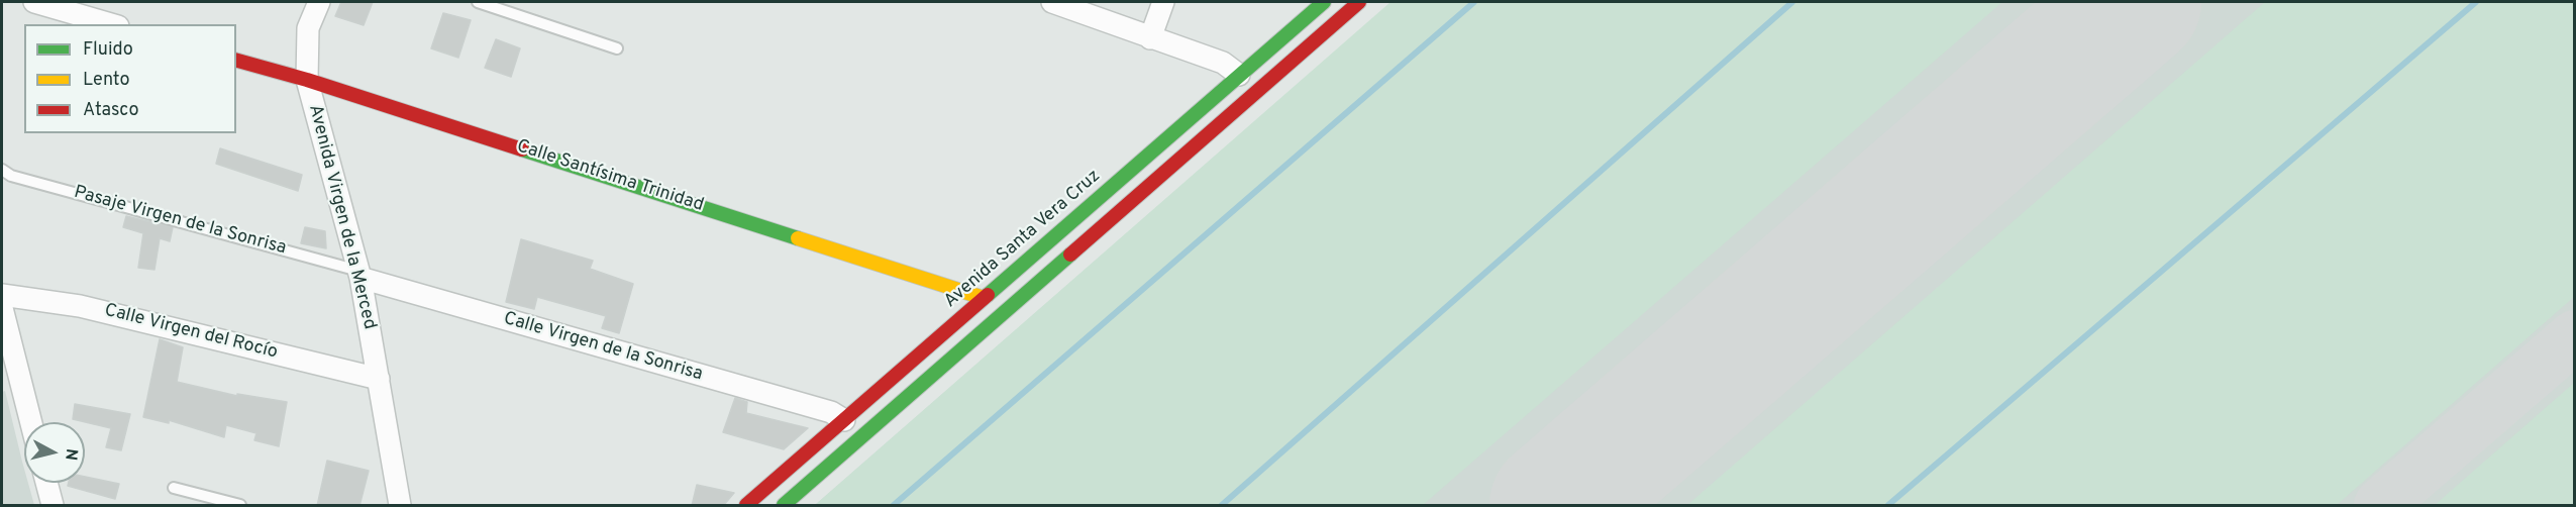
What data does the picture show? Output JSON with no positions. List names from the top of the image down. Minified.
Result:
{"streets":{"main road":["Calle Santísima Trinidad","Avenida Santa Vera Cruz"],"street":["Avenida Virgen de la Merced","Calle Virgen del Rocío","Calle Virgen de la Sonrisa"],"lane":["Pasaje Virgen de la Sonrisa"]},"crossings":[["Calle Santísima Trinidad","Avenida Virgen de la Merced"],["Calle Santísima Trinidad","Avenida Santa Vera Cruz"],["Avenida Virgen de la Merced","Pasaje Virgen de la Sonrisa"],["Avenida Virgen de la Merced","Calle Virgen del Rocío"],["Avenida Virgen de la Merced","Calle Virgen de la Sonrisa"],["Pasaje Virgen de la Sonrisa","Calle Virgen de la Sonrisa"],["Avenida Santa Vera Cruz","Calle Virgen de la Sonrisa"]],"legend":["Fluido","Lento","Atasco"],"north":"right"}
